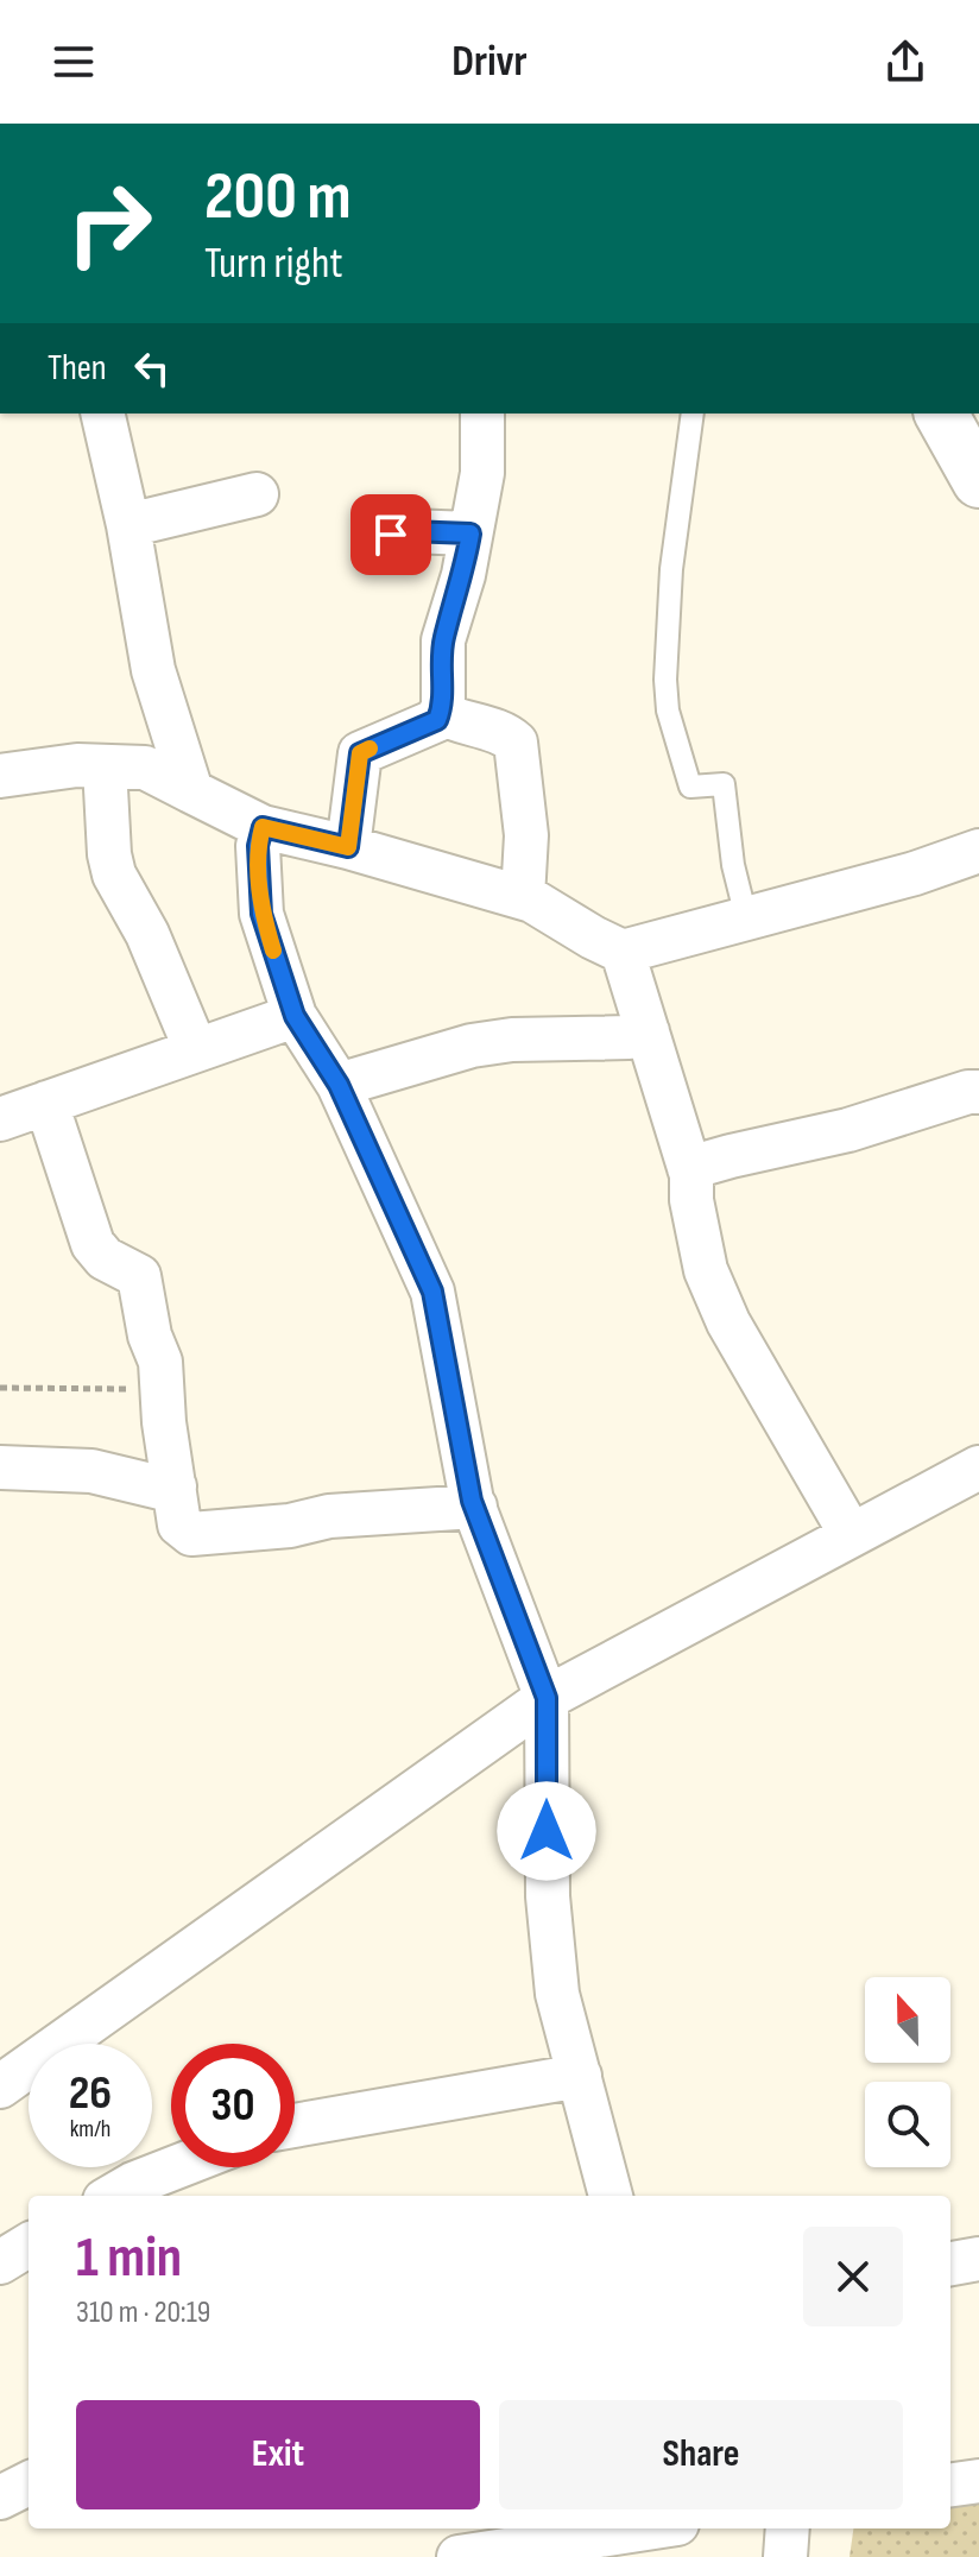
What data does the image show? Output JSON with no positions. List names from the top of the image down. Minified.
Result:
{"north":"top","page":{"header":"Drivr","turn":["200 m","Turn right"],"then":"Then","speed":"26 km/h","limit":"30","heading":["1 min","310 m · 20:19"],"buttons":["Exit","Share"]}}
